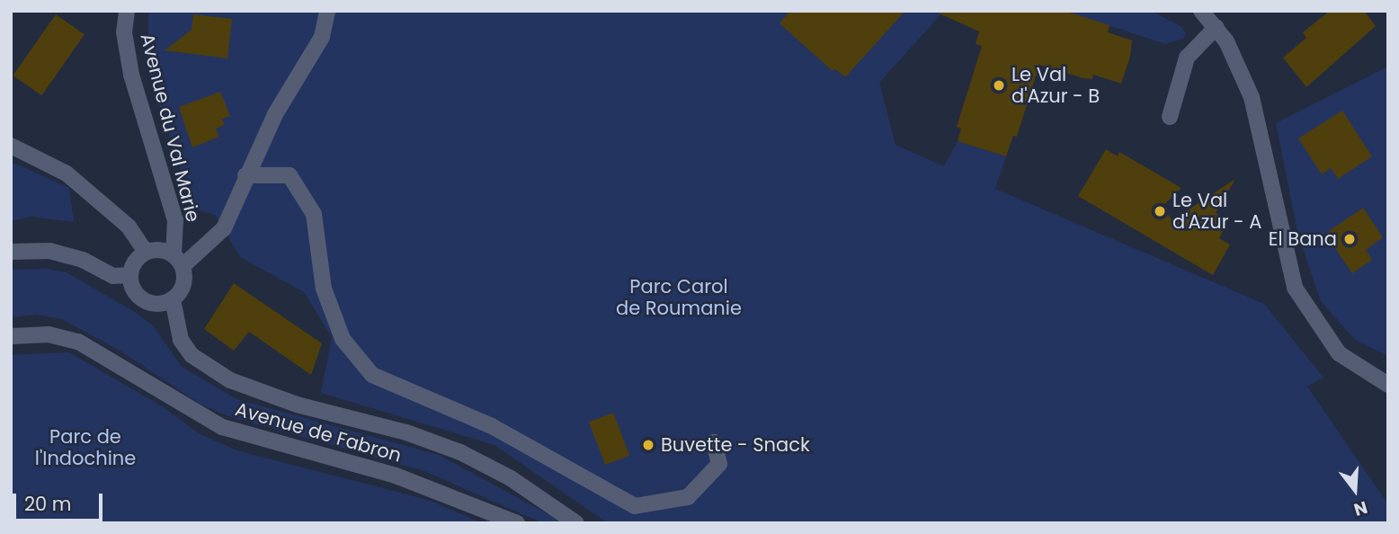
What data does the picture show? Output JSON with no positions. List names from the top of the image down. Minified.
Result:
{"streets":{"street":["Avenue du Val Marie","Avenue de Fabron"]},"crossings":[["Avenue du Val Marie","Avenue de Fabron"]],"parks":["Parc Carol de Roumanie","Parc de l'Indochine"],"places":["Le Val d'Azur - B","Le Val d'Azur - A","El Bana","Buvette - Snack"],"scale_bar":"20 m","north":"bottom"}
